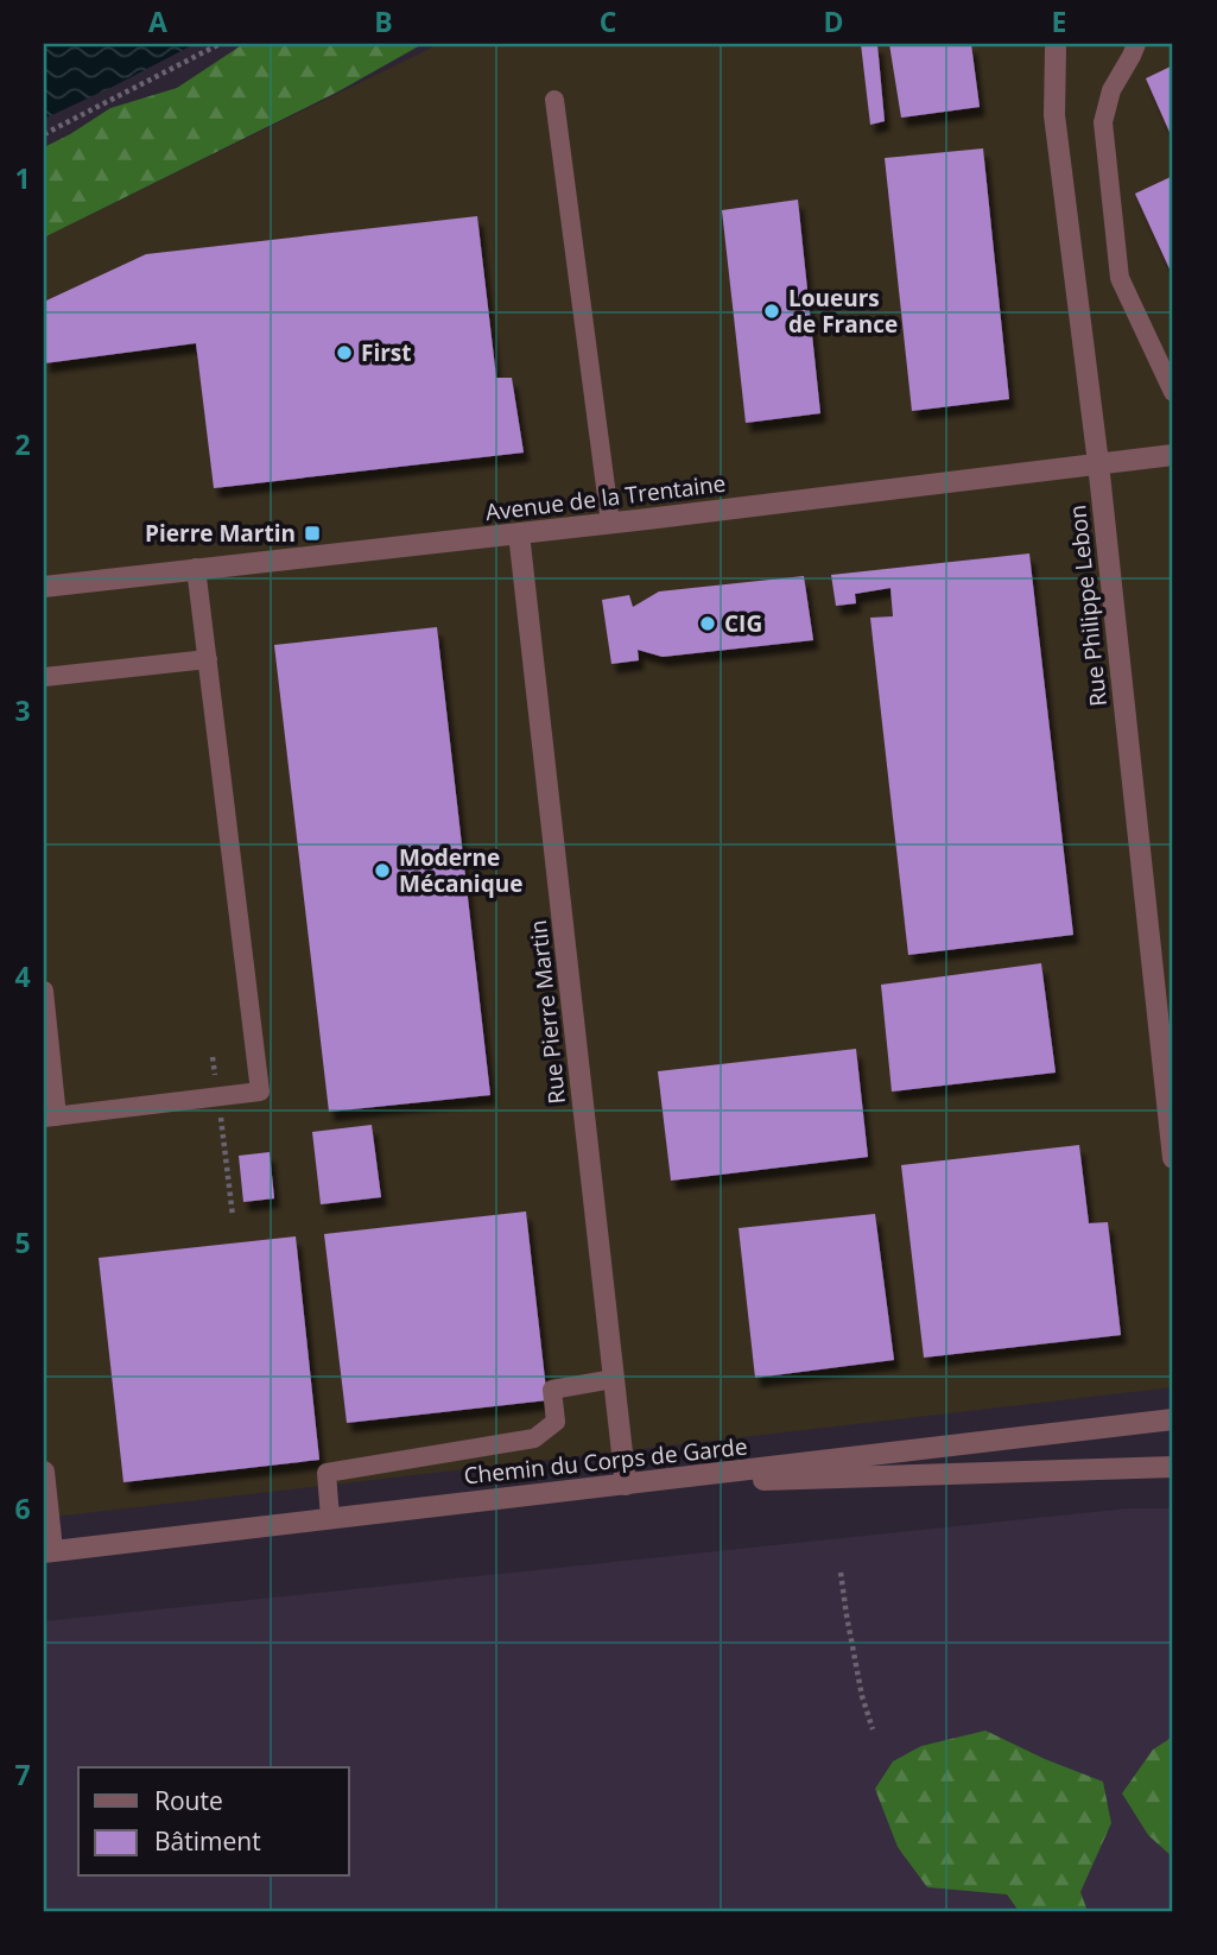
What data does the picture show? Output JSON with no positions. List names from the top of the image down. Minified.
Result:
{"streets":{"street":["Avenue de la Trentaine","Rue Philippe Lebon","Rue Pierre Martin","Chemin du Corps de Garde"]},"crossings":[["Avenue de la Trentaine","Rue Philippe Lebon"],["Avenue de la Trentaine","Rue Pierre Martin"],["Rue Pierre Martin","Chemin du Corps de Garde"]],"places":{"other":["Loueurs de France","First","CIG","Moderne Mécanique"],"transit":["Pierre Martin"]},"legend":["Route","Bâtiment"],"grid":{"columns":["A","B","C","D","E"],"rows":["1","2","3","4","5","6","7"]}}
